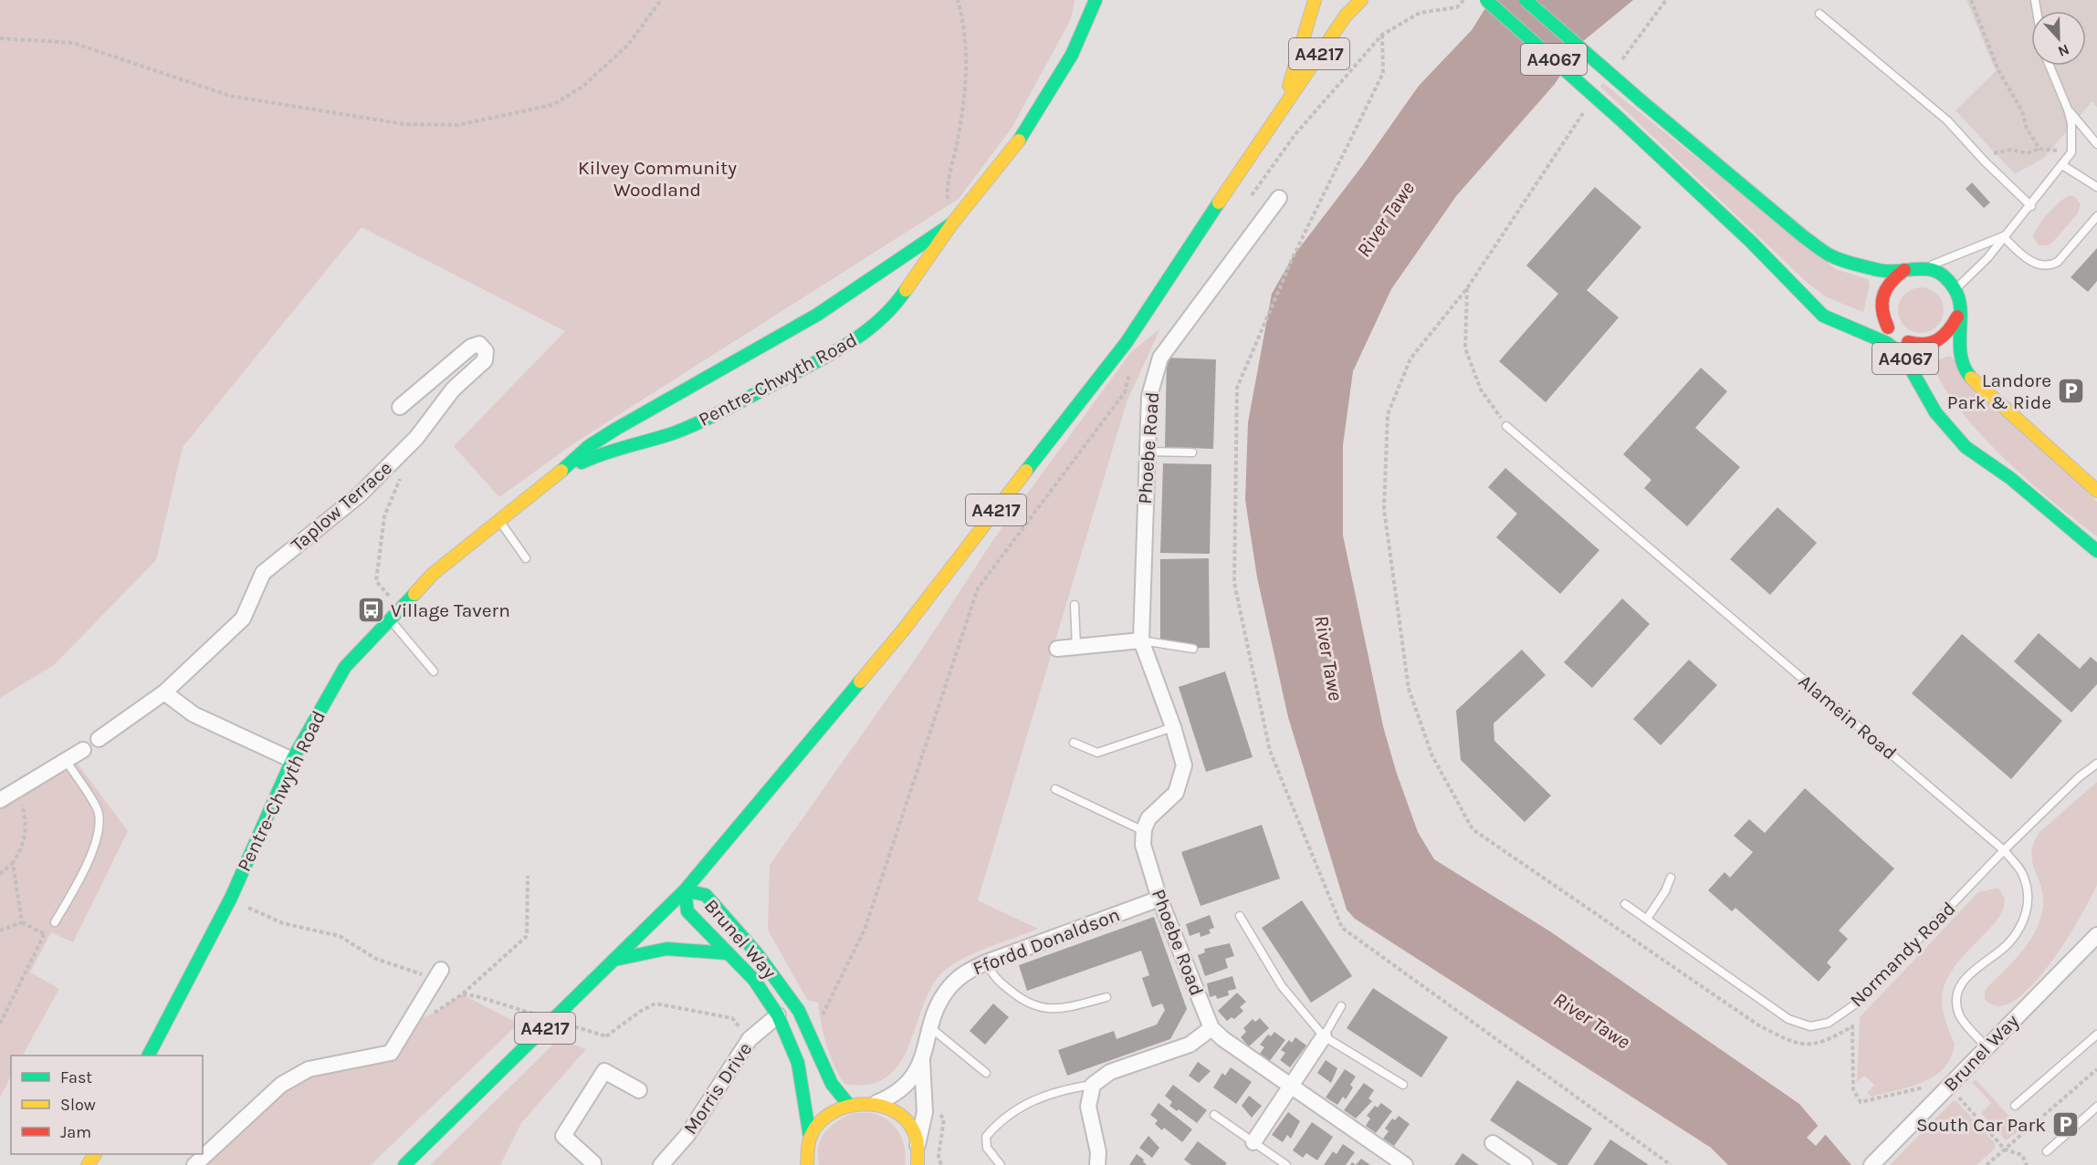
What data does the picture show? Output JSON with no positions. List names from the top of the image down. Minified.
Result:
{"streets":{"main road":["A4217","A4067","Pentre-Chwyth Road","Brunel Way"],"street":["Phoebe Road","Taplow Terrace","Ffordd Donaldson","Morris Drive"],"lane":["Alamein Road","Normandy Road"]},"crossings":[["A4217","Brunel Way"],["Phoebe Road","Ffordd Donaldson"],["Alamein Road","Brunel Way"],["Alamein Road","Normandy Road"],["Brunel Way","Morris Drive"]],"water":["River Tawe"],"parks":["Kilvey Community Woodland"],"places":{"parking":["Landore Park & Ride","South Car Park"],"bus stop":["Village Tavern"]},"legend":["Fast","Slow","Jam"],"north":"bottom"}
